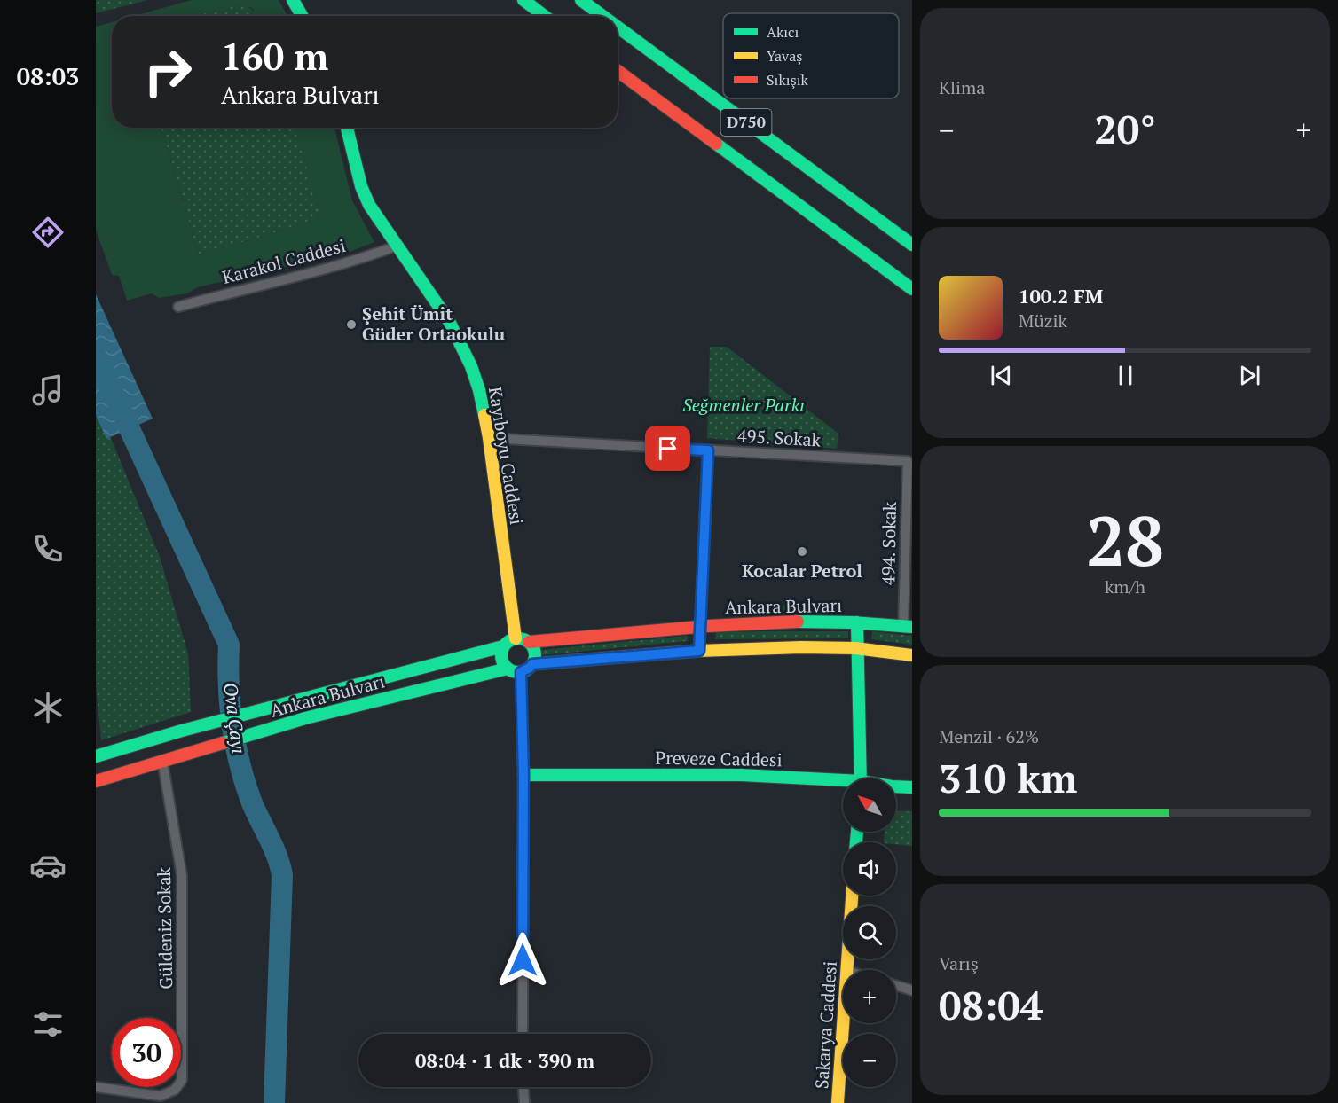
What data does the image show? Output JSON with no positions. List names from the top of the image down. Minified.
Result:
{"streets":{"main road":["D750","Kayıboyu Caddesi","Ankara Bulvarı","Preveze Caddesi","Sakarya Caddesi"],"street":["Karakol Caddesi","495. Sokak","494. Sokak","Güldeniz Sokak"]},"crossings":[["Karakol Caddesi","Kayıboyu Caddesi"],["495. Sokak","Kayıboyu Caddesi"],["495. Sokak","494. Sokak"],["Kayıboyu Caddesi","Ankara Bulvarı"],["494. Sokak","Ankara Bulvarı"],["Ankara Bulvarı","Güldeniz Sokak"]],"water":["Ova Çayı"],"parks":["Seğmenler Parkı"],"places":["Şehit Ümit Güder Ortaokulu","Kocalar Petrol"],"legend":["Akıcı","Yavaş","Sıkışık"],"north":"top left","page":{"tabs":"08:03","tile":["Klima",["28","km/h"],["Menzil · 62%","310 km"],["Varış","08:04"]],"turn":["160 m","Ankara Bulvarı"],"heat":["−","20°","+"],"song":["100.2 FM","Müzik"],"map_buttons":["+","−"],"limit":"30","trip":"08:04 · 1 dk · 390 m"}}
